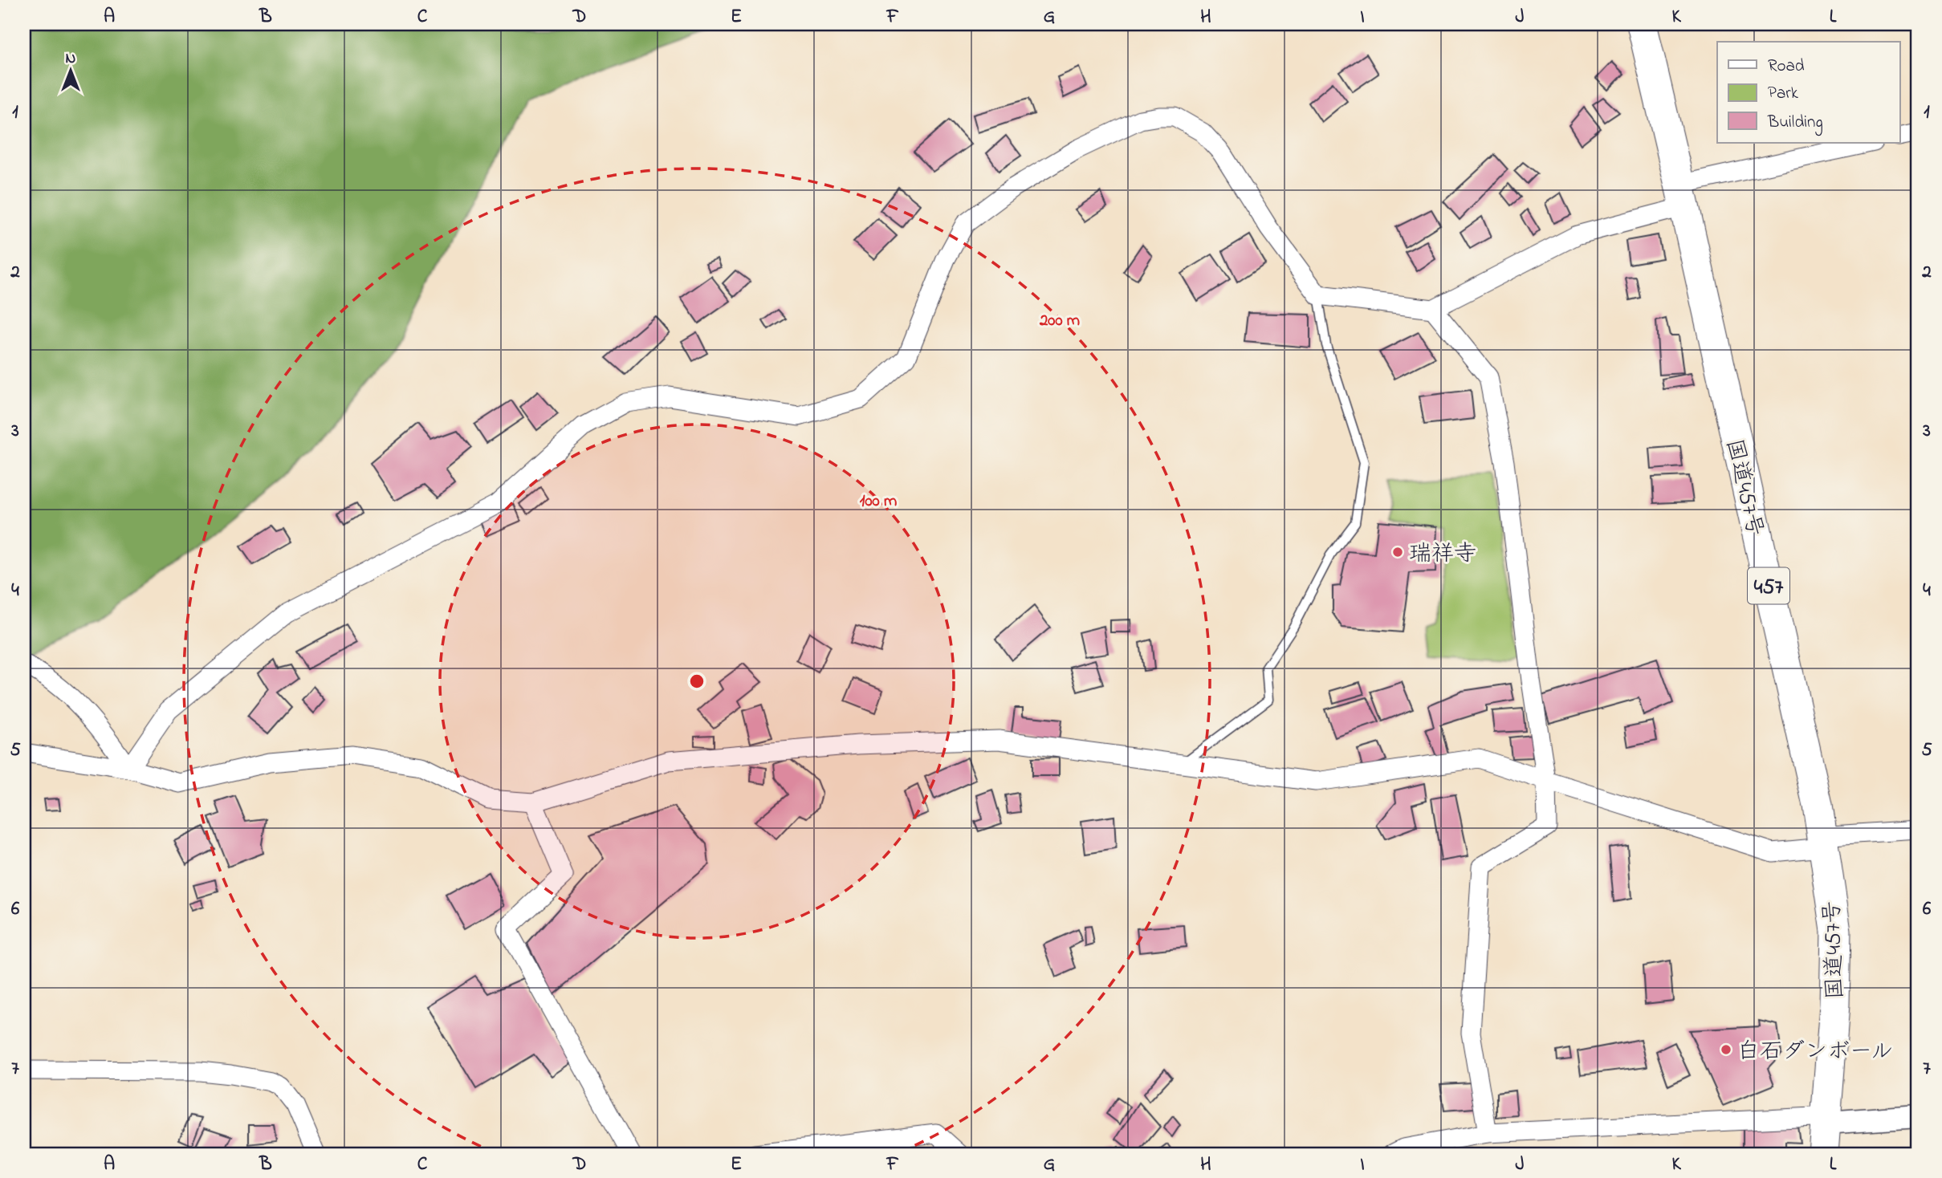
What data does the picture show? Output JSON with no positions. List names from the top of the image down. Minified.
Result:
{"streets":{"highway":["国道457号","457"]},"places":["瑞祥寺","白石ダンボール"],"legend":["Road","Park","Building"],"north":"top","grid":{"columns":["A","B","C","D","E","F","G","H","I","J","K","L"],"rows":["1","2","3","4","5","6","7"]},"rings":["200 m","100 m"]}
